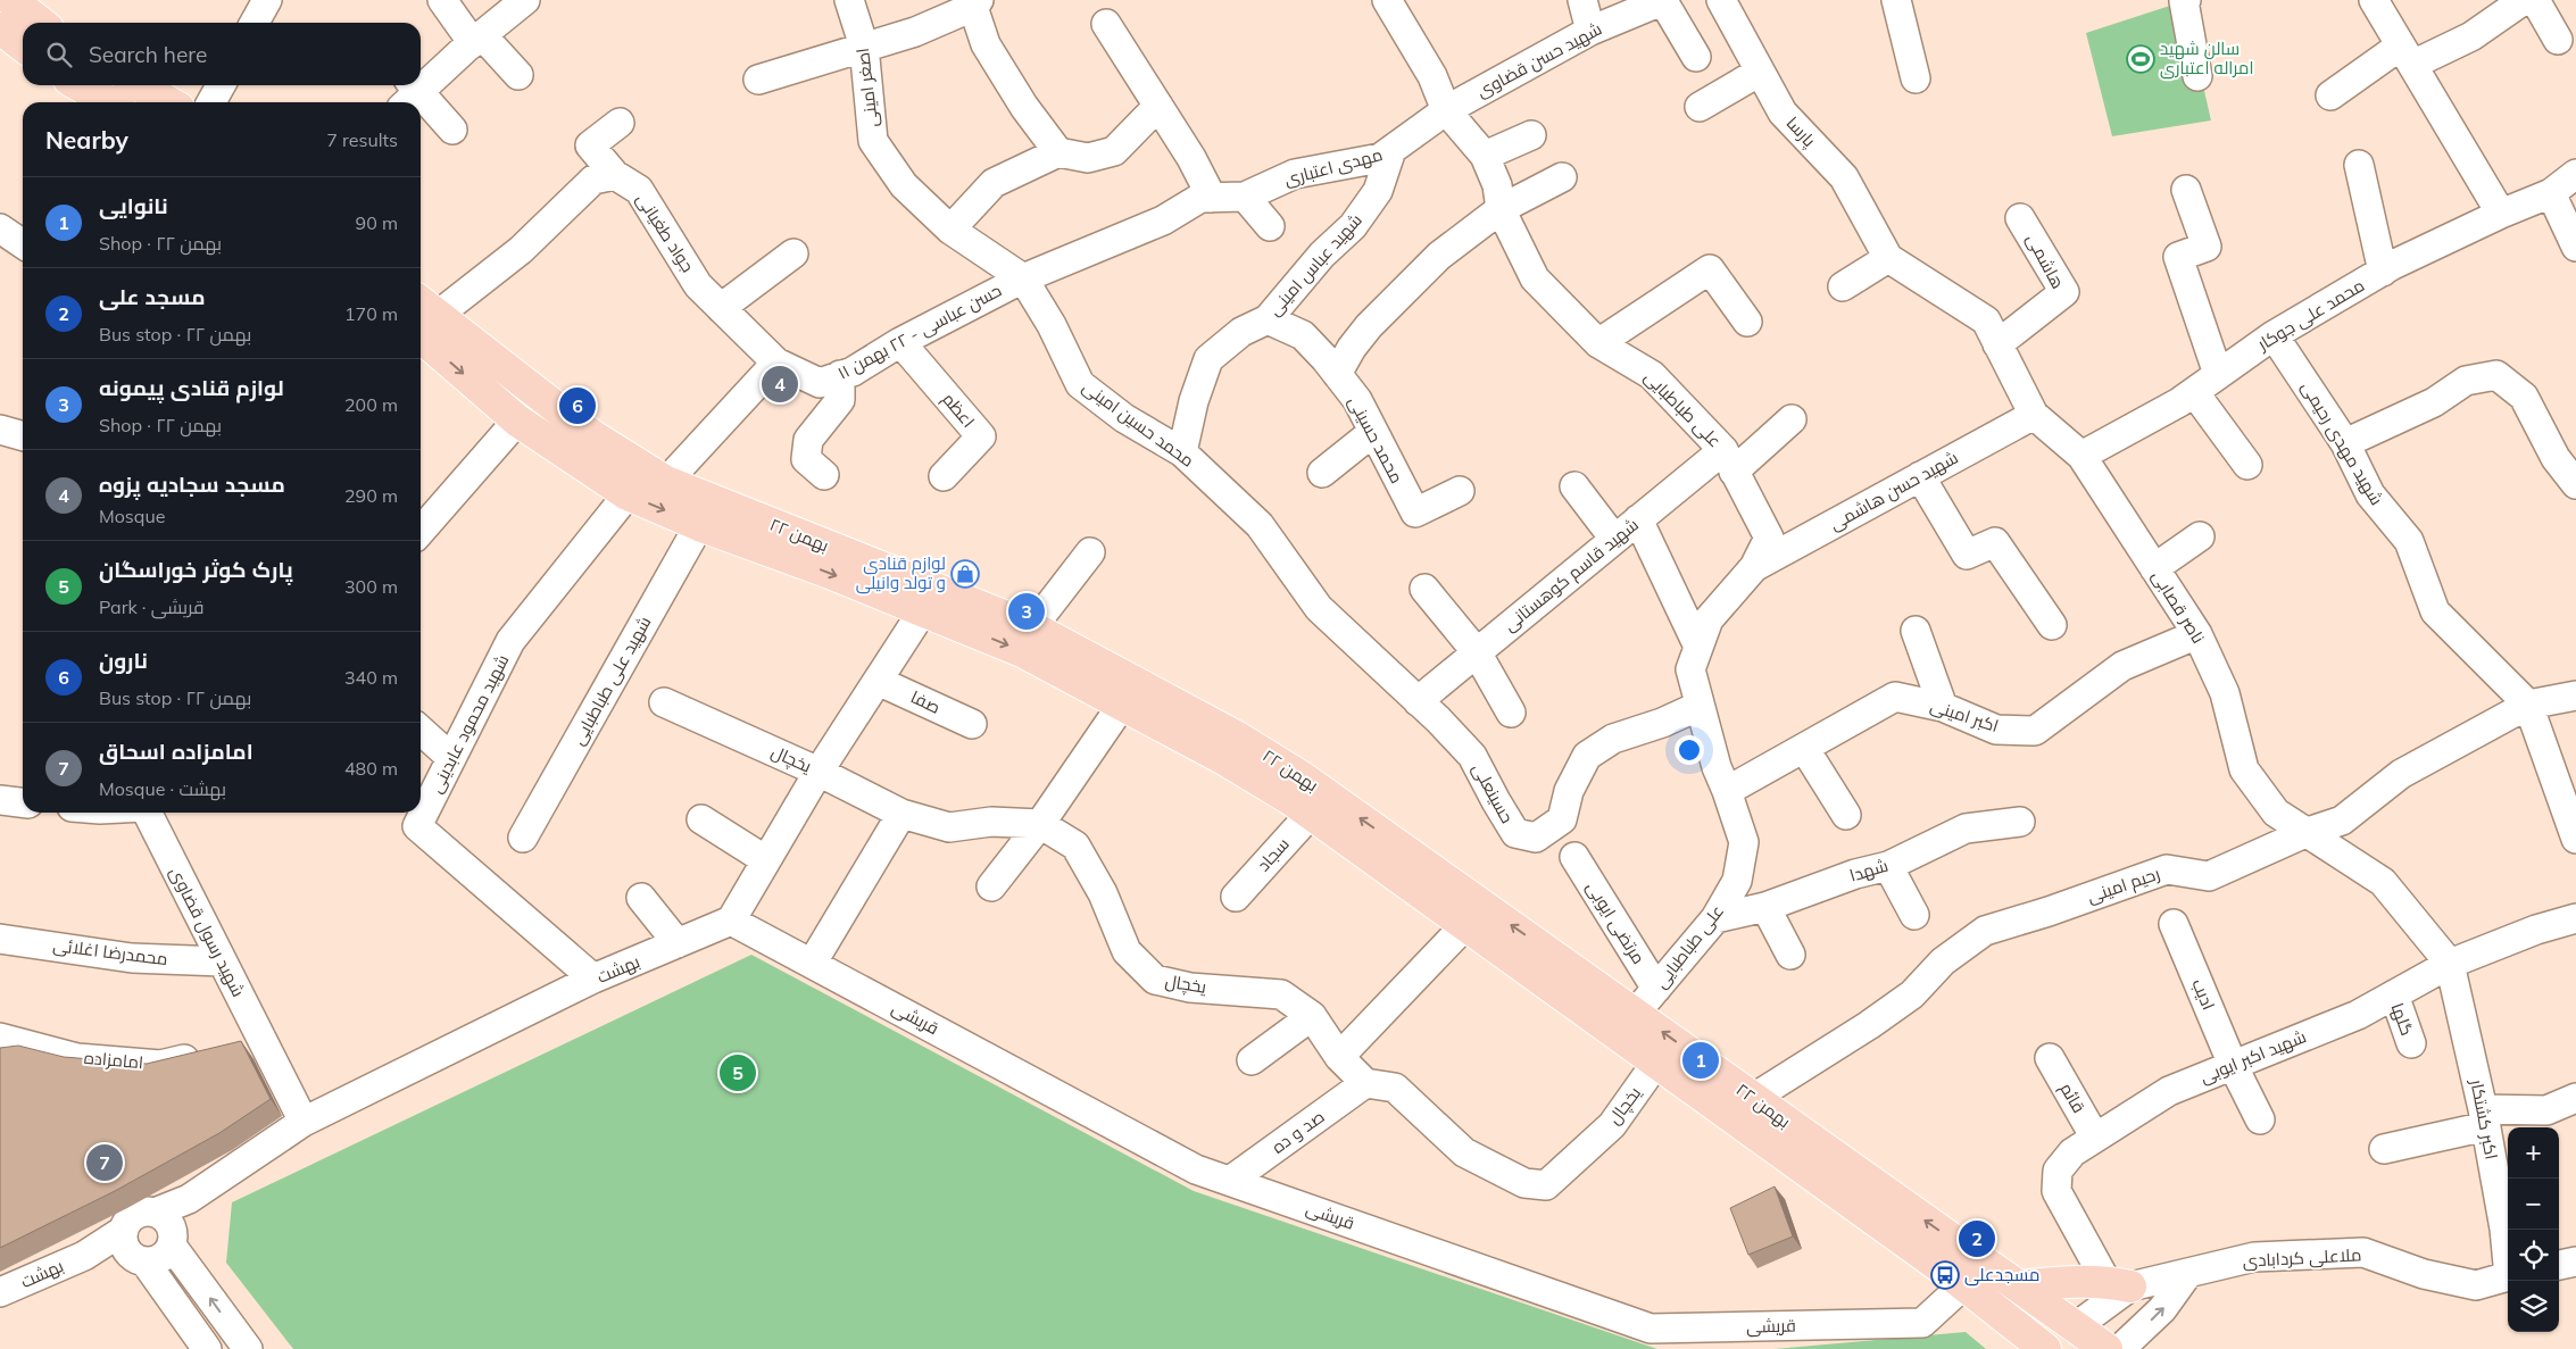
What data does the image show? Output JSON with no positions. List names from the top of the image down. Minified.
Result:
{"streets":{"main road":["۲۲ بهمن"],"street":["شهید حسن قضاوی","اصغر امینی","پارسا","مهدی اعتباری","جواد طغیانی","هاشمی","شهید عباس امینی","محمد علی جوکار","حسن عباسی - ۲۲ بهمن ۱۱","علی طباطبایی","اعظم","محمد حسین امینی","محمد حسینی","شهید مهدی رحیمی","شهید حسن هاشمی","شهید قاسم کوهستانی","ناصر قصابی","شهید علی طباطبایی","صفا","اکبر امینی","شهید محمود عابدینی","یخچال","حسینعلی","سجاد","شهدا","رحیم امینی","مرتضی ایوبی","شهید رسول قضاوی","محمدرضا اغلائی","بهشت","ادیب","قریشی","گلها","شهید اکبر ایوبی","امامزاده","قائم","اکبر کشتکار","صد و ده","ملاعلی کردابادی"]},"crossings":[["شهید حسن قضاوی","مهدی اعتباری"],["شهید حسن قضاوی","علی طباطبایی"],["اصغر امینی","مهدی اعتباری"],["اصغر امینی","حسن عباسی - ۲۲ بهمن ۱۱"],["اصغر امینی","محمد حسین امینی"],["پارسا","ناصر قصابی"],["مهدی اعتباری","شهید عباس امینی"],["مهدی اعتباری","حسن عباسی - ۲۲ بهمن ۱۱"],["مهدی اعتباری","علی طباطبایی"],["مهدی اعتباری","محمد حسین امینی"],["جواد طغیانی","حسن عباسی - ۲۲ بهمن ۱۱"],["هاشمی","ناصر قصابی"],["شهید عباس امینی","محمد حسین امینی"],["شهید عباس امینی","محمد حسینی"],["محمد علی جوکار","شهید مهدی رحیمی"],["محمد علی جوکار","ناصر قصابی"],["حسن عباسی - ۲۲ بهمن ۱۱","اعظم"],["حسن عباسی - ۲۲ بهمن ۱۱","محمد حسین امینی"],["علی طباطبایی","شهید حسن هاشمی"],["علی طباطبایی","۲۲ بهمن"],["علی طباطبایی","شهید قاسم کوهستانی"],["علی طباطبایی","اکبر امینی"],["علی طباطبایی","حسینعلی"],["علی طباطبایی","شهدا"],["علی طباطبایی","مرتضی ایوبی"],["محمد حسین امینی","شهید قاسم کوهستانی"],["محمد حسین امینی","حسینعلی"],["شهید مهدی رحیمی","رحیم امینی"],["شهید حسن هاشمی","ناصر قصابی"],["۲۲ بهمن","شهید علی طباطبایی"],["۲۲ بهمن","شهید محمود عابدینی"],["۲۲ بهمن","یخچال"],["۲۲ بهمن","سجاد"],["۲۲ بهمن","رحیم امینی"],["۲۲ بهمن","قریشی"],["شهید قاسم کوهستانی","حسینعلی"],["ناصر قصابی","اکبر امینی"],["ناصر قصابی","رحیم امینی"],["ناصر قصابی","شهید اکبر ایوبی"],["ناصر قصابی","اکبر کشتکار"],["شهید محمود عابدینی","بهشت"],["یخچال","صد و ده"],["شهید رسول قضاوی","محمدرضا اغلائی"],["شهید رسول قضاوی","بهشت"],["شهید رسول قضاوی","امامزاده"],["بهشت","قریشی"],["ادیب","شهید اکبر ایوبی"],["قریشی","صد و ده"],["گلها","شهید اکبر ایوبی"],["شهید اکبر ایوبی","قائم"],["شهید اکبر ایوبی","اکبر کشتکار"],["شهید اکبر ایوبی","ملاعلی کردابادی"]],"places":{"sports":["سالن شهید امراله اعتباری"],"shop":["لوازم قنادی و تولد وانیلی"],"bus stop":["مسجدعلی"]},"page":{"search":"Search here","heading":["Nearby","7 results"],"list":[{"mark":"1","name":"نانوایی","note":"Shop · ۲۲ بهمن","value":"90 m"},{"mark":"2","name":"مسجد علی","note":"Bus stop · ۲۲ بهمن","value":"170 m"},{"mark":"3","name":"لوازم قنادی پیمونه","note":"Shop · ۲۲ بهمن","value":"200 m"},{"mark":"4","name":"مسجد سجادیه پزوه","note":"Mosque","value":"290 m"},{"mark":"5","name":"پارک کوثر خوراسگان","note":"Park · قریشی","value":"300 m"},{"mark":"6","name":"نارون","note":"Bus stop · ۲۲ بهمن","value":"340 m"},{"mark":"7","name":"امامزاده اسحاق","note":"Mosque · بهشت","value":"480 m"}],"pins":["4","6","3","1","5","7","2"],"map_buttons":["+","−"]}}
